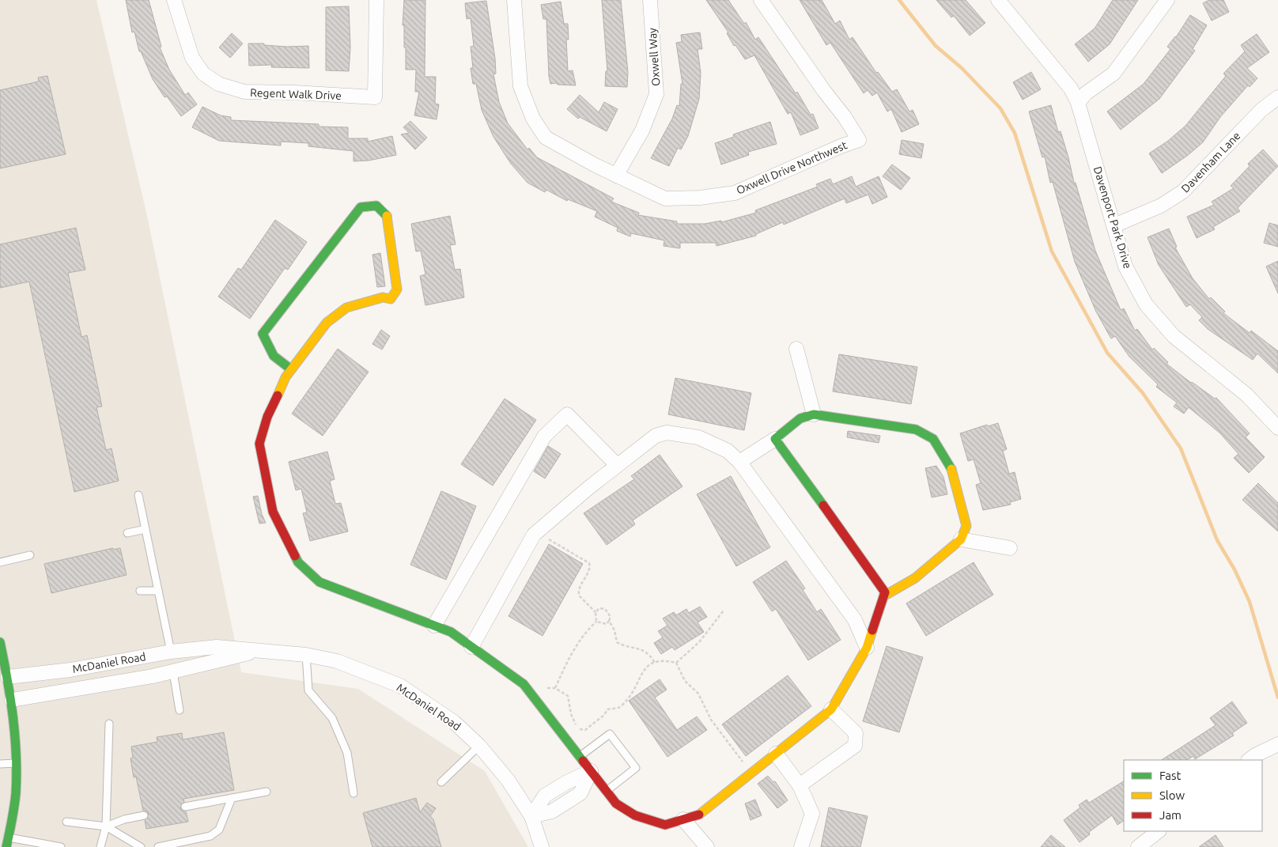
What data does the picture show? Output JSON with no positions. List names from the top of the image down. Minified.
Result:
{"streets":{"street":["Oxwell Way","Regent Walk Drive","Davenham Lane","Oxwell Drive Northwest","Davenport Park Drive","McDaniel Road"]},"crossings":[["Oxwell Way","Oxwell Drive Northwest"],["Davenham Lane","Davenport Park Drive"]],"legend":["Fast","Slow","Jam"]}
